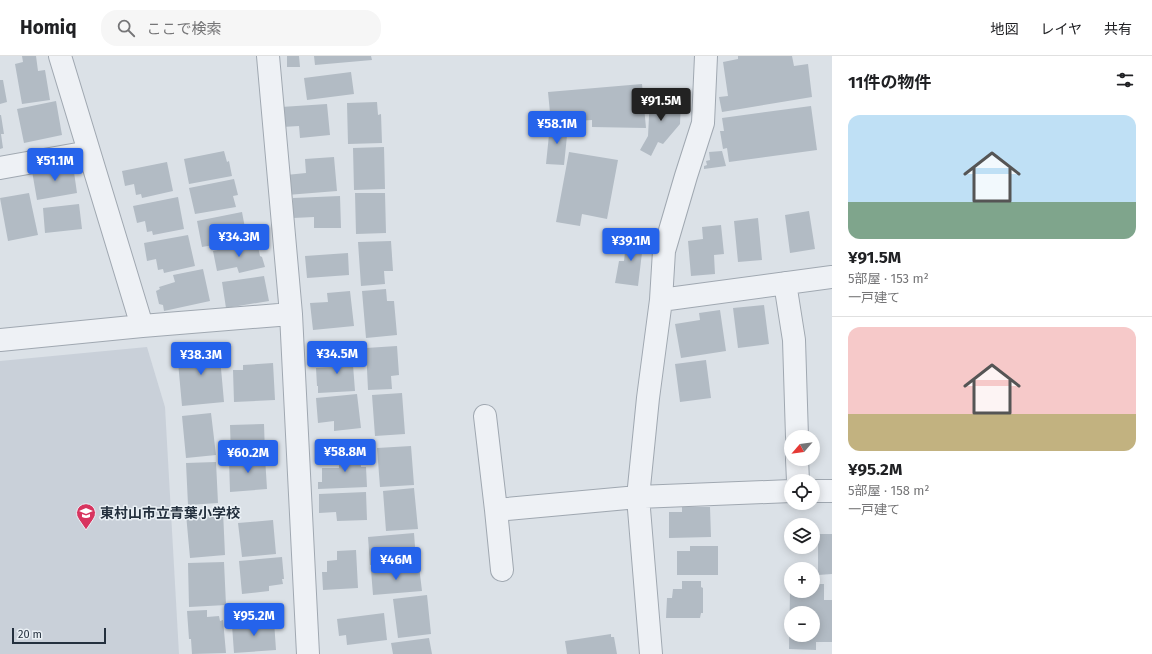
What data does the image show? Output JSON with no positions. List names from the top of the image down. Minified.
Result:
{"places":{"school or university":["東村山市立青葉小学校"]},"scale_bar":"20 m","north":"bottom left","page":{"header":"Homiq","search":"ここで検索","nav":["地図","レイヤ","共有"],"heading":"11件の物件","price":["¥91.5M","¥58.1M","¥51.1M","¥34.3M","¥39.1M","¥34.5M","¥38.3M","¥58.8M","¥60.2M","¥46M","¥95.2M"],"list":[{"name":"¥91.5M","note":"5部屋 · 153 m² · 一戸建て"},{"name":"¥95.2M","note":"5部屋 · 158 m² · 一戸建て"}],"map_buttons":["+","−"],"scale":"20 m"}}
